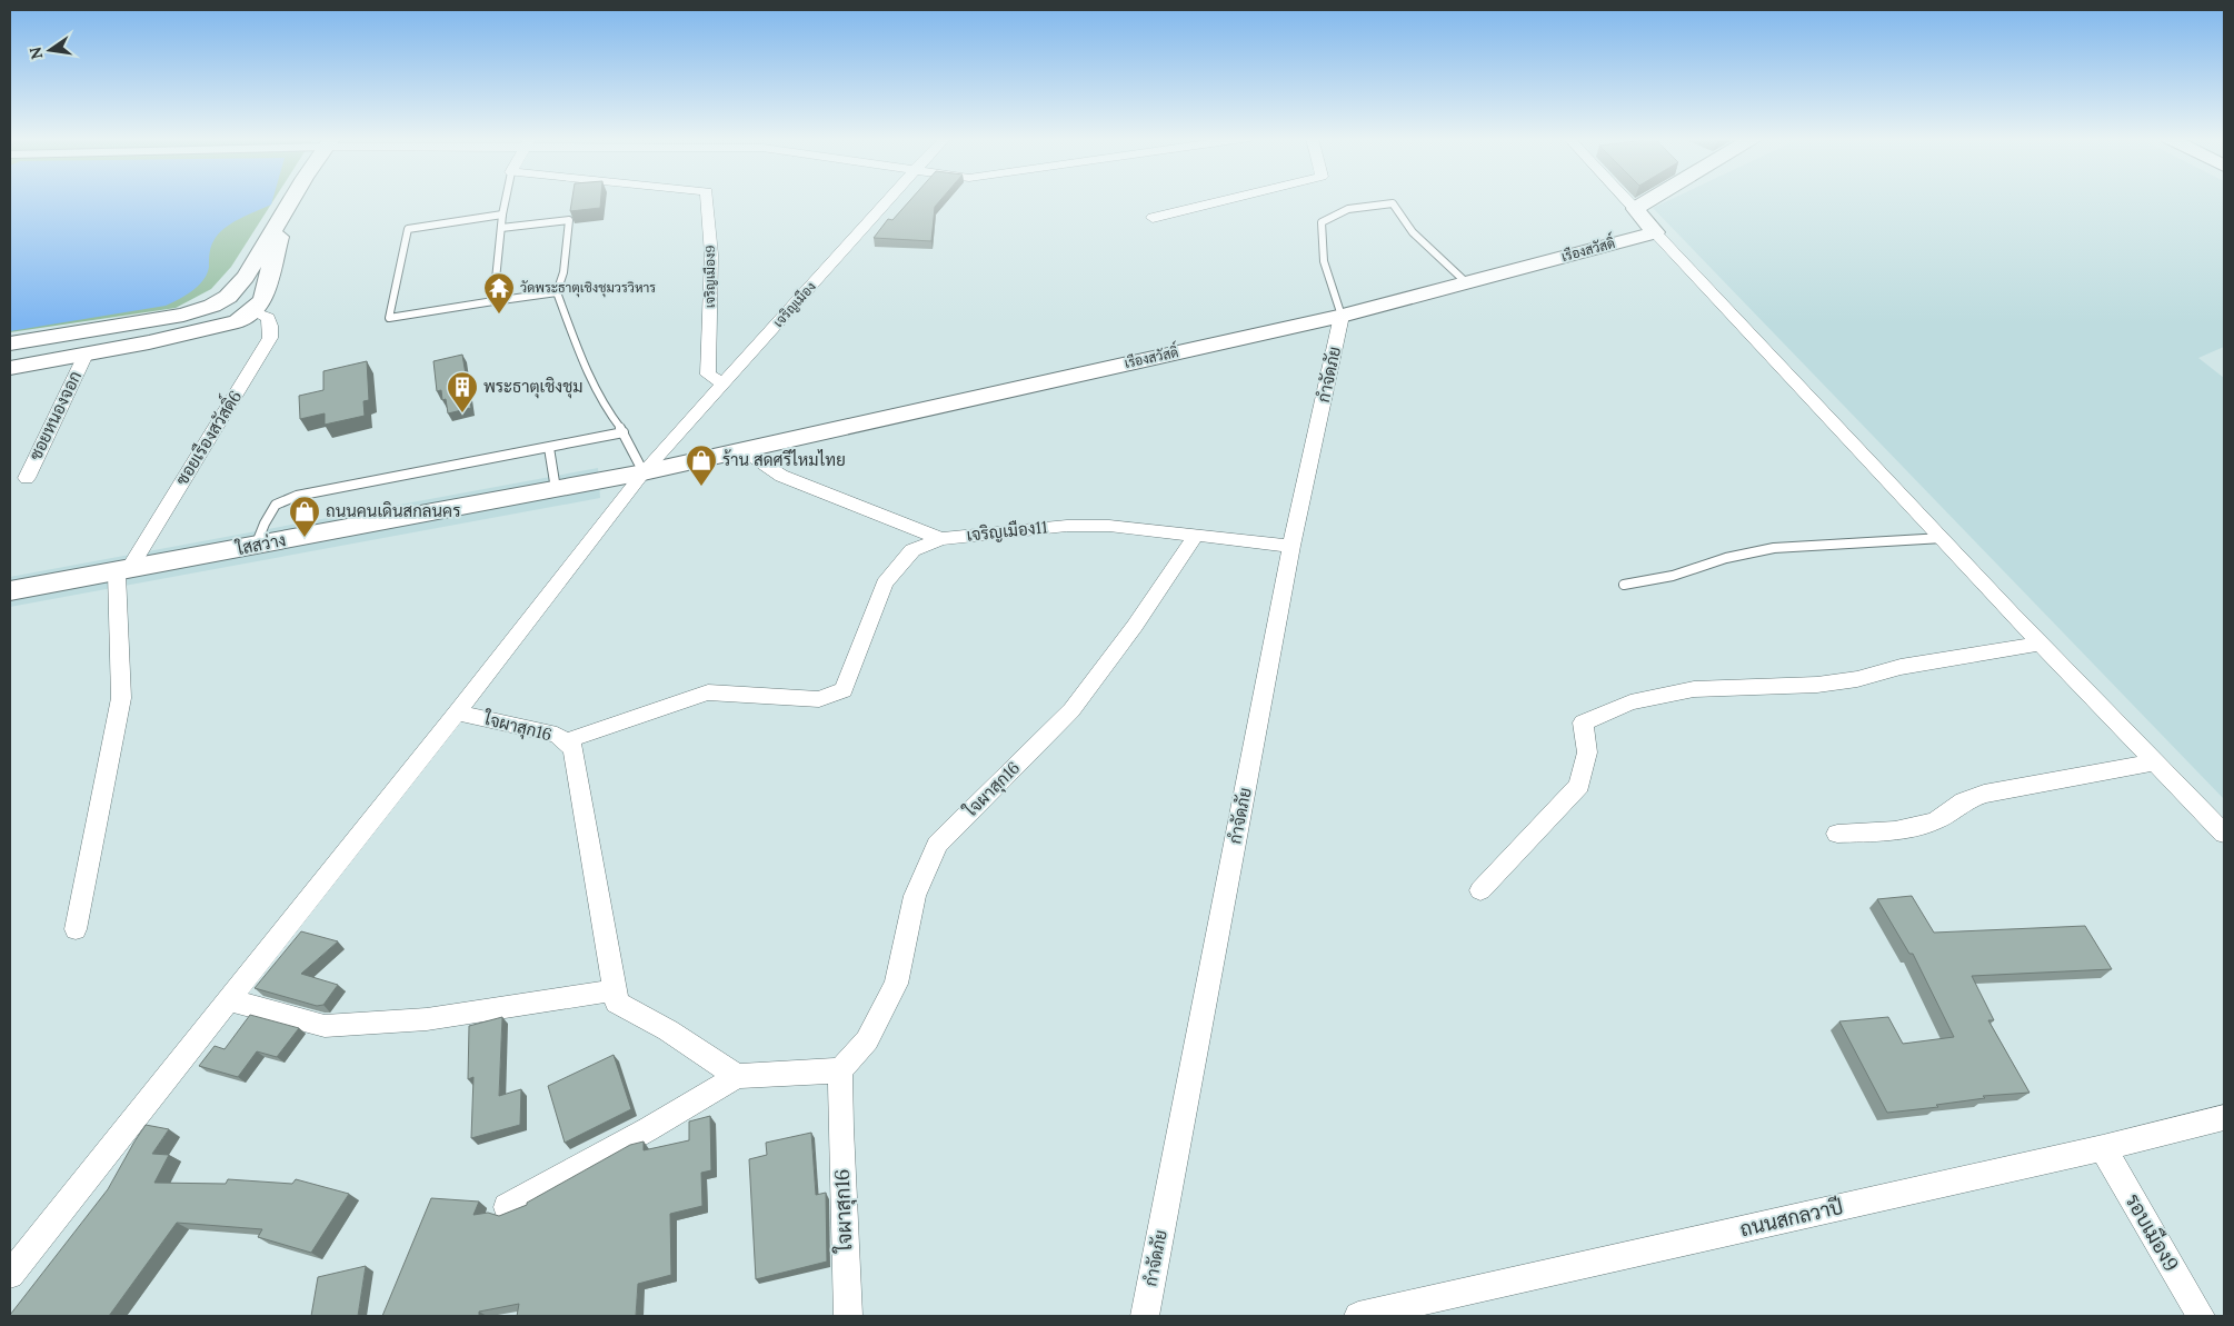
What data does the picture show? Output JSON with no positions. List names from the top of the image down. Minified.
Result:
{"streets":{"street":["เรืองสวัสดิ์","เจริญเมือง9","เจริญเมือง","กำจัดภัย","ซอยหนองจอก","ซอยเรืองสวัสดิ์6","เจริญเมือง11","ใสสว่าง","ใจผาสุก16","ถนนสกลวาปี","รอบเมือง9"]},"crossings":[["เรืองสวัสดิ์","เจริญเมือง"],["เรืองสวัสดิ์","กำจัดภัย"],["เรืองสวัสดิ์","เจริญเมือง11"],["เรืองสวัสดิ์","ใสสว่าง"],["เจริญเมือง9","เจริญเมือง"],["เจริญเมือง","ใสสว่าง"],["เจริญเมือง","ใจผาสุก16"],["กำจัดภัย","เจริญเมือง11"],["ซอยเรืองสวัสดิ์6","ใสสว่าง"],["เจริญเมือง11","ใจผาสุก16"],["ถนนสกลวาปี","รอบเมือง9"]],"places":{"temple":["วัดพระธาตุเชิงชุมวรวิหาร"],"building":["พระธาตุเชิงชุม"],"shop":["ร้าน สดศรีไหมไทย","ถนนคนเดินสกลนคร"]},"north":"left"}
